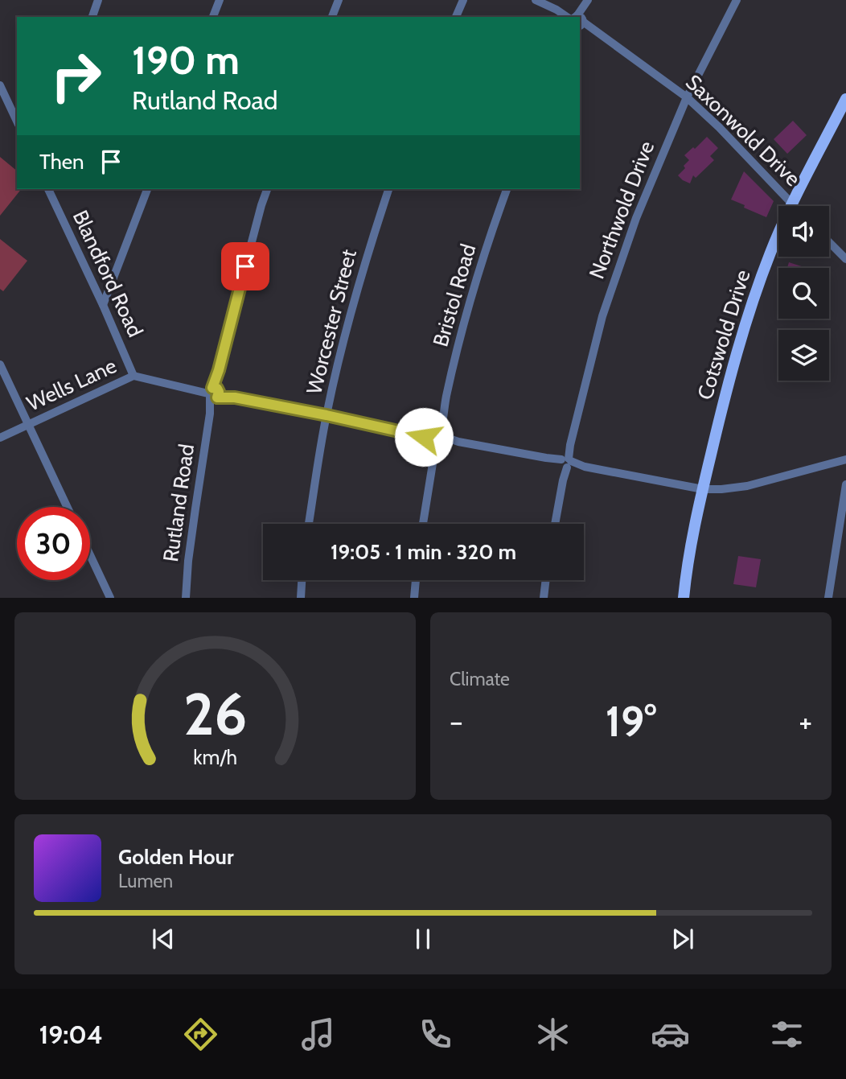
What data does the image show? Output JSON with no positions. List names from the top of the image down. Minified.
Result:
{"streets":{"main road":["Cotswold Drive"],"street":["Saxonwold Drive","Northwold Drive","Blandford Road","Bristol Road","Worcester Street","Wells Lane","Rutland Road"]},"crossings":[["Saxonwold Drive","Northwold Drive"],["Saxonwold Drive","Cotswold Drive"],["Northwold Drive","Wells Lane"],["Blandford Road","Wells Lane"],["Bristol Road","Wells Lane"],["Worcester Street","Wells Lane"],["Cotswold Drive","Wells Lane"],["Wells Lane","Rutland Road"]],"page":{"turn":["190 m","Rutland Road"],"then":"Then","limit":"30","trip":"19:05 · 1 min · 320 m","tile":"Climate","heat":["−","19°","+"],"song":["Golden Hour","Lumen"],"tabs":"19:04","gauge":["26","km/h"]}}
